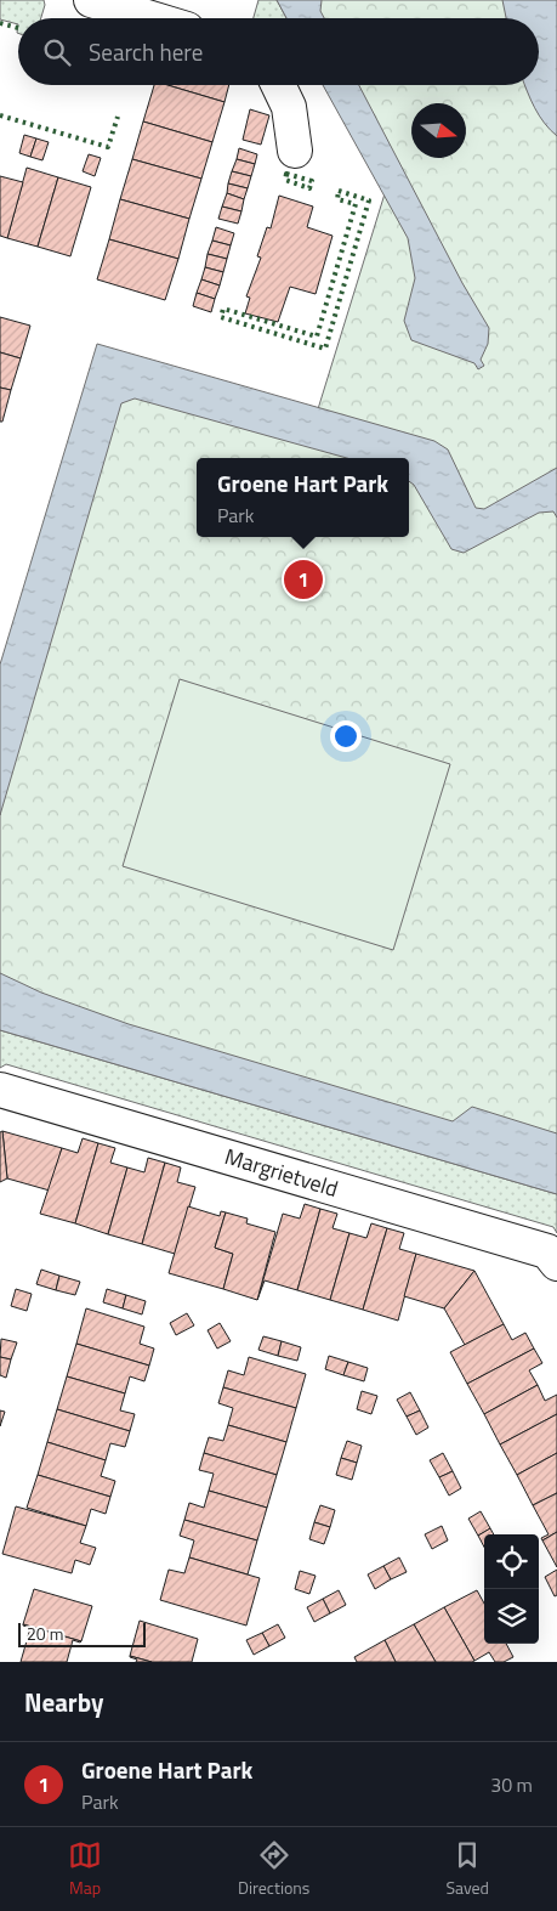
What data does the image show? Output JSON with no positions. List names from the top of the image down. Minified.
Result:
{"streets":{"street":["Margrietveld"]},"scale_bar":"20 m","north":"right","page":{"search":"Search here","popup":["Groene Hart Park","Park"],"pins":"1","scale":"20 m","heading":"Nearby","list":[{"mark":"1","name":"Groene Hart Park","note":"Park","value":"30 m"}],"nav":["Map","Directions","Saved"]}}
